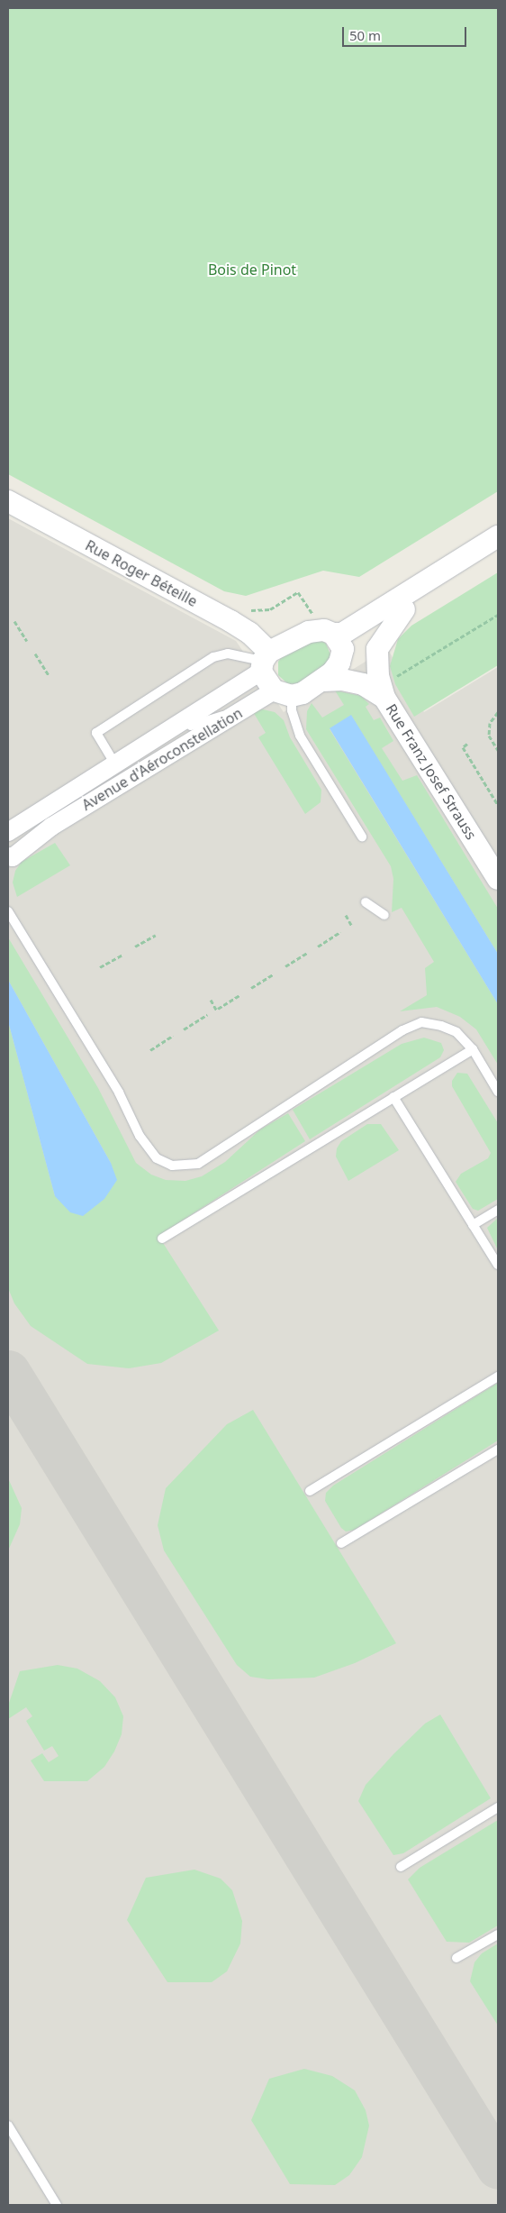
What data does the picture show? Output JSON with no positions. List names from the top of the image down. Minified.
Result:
{"streets":{"street":["Rue Roger Béteille","Avenue d'Aéroconstellation","Rue Franz Josef Strauss"]},"crossings":[["Rue Roger Béteille","Avenue d'Aéroconstellation"]],"parks":["Bois de Pinot"],"scale_bar":"50 m"}
